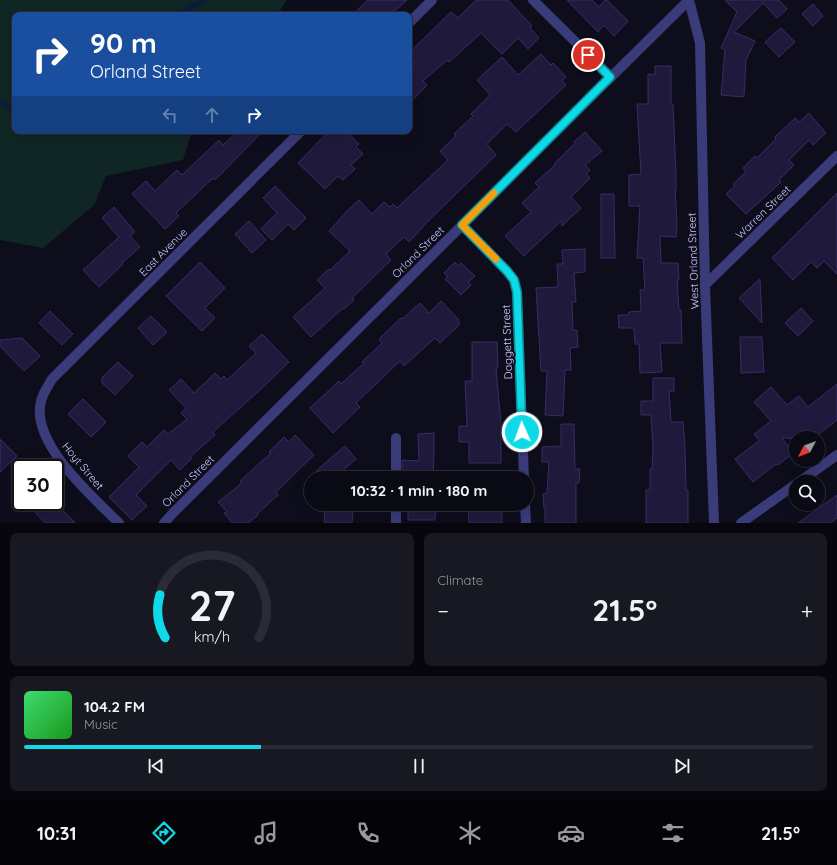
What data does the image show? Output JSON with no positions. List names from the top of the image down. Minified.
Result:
{"streets":{"street":["Warren Street","East Avenue","Orland Street","West Orland Street","Daggett Street","Hoyt Street"]},"crossings":[["Warren Street","West Orland Street"],["East Avenue","Hoyt Street"],["Orland Street","West Orland Street"],["Orland Street","Daggett Street"]],"north":"bottom left","page":{"turn":["90 m","Orland Street"],"limit":"30","trip":"10:32 · 1 min · 180 m","tile":"Climate","heat":["−","21.5°","+"],"song":["104.2 FM","Music"],"tabs":["10:31","21.5°"],"gauge":["27","km/h"]}}
